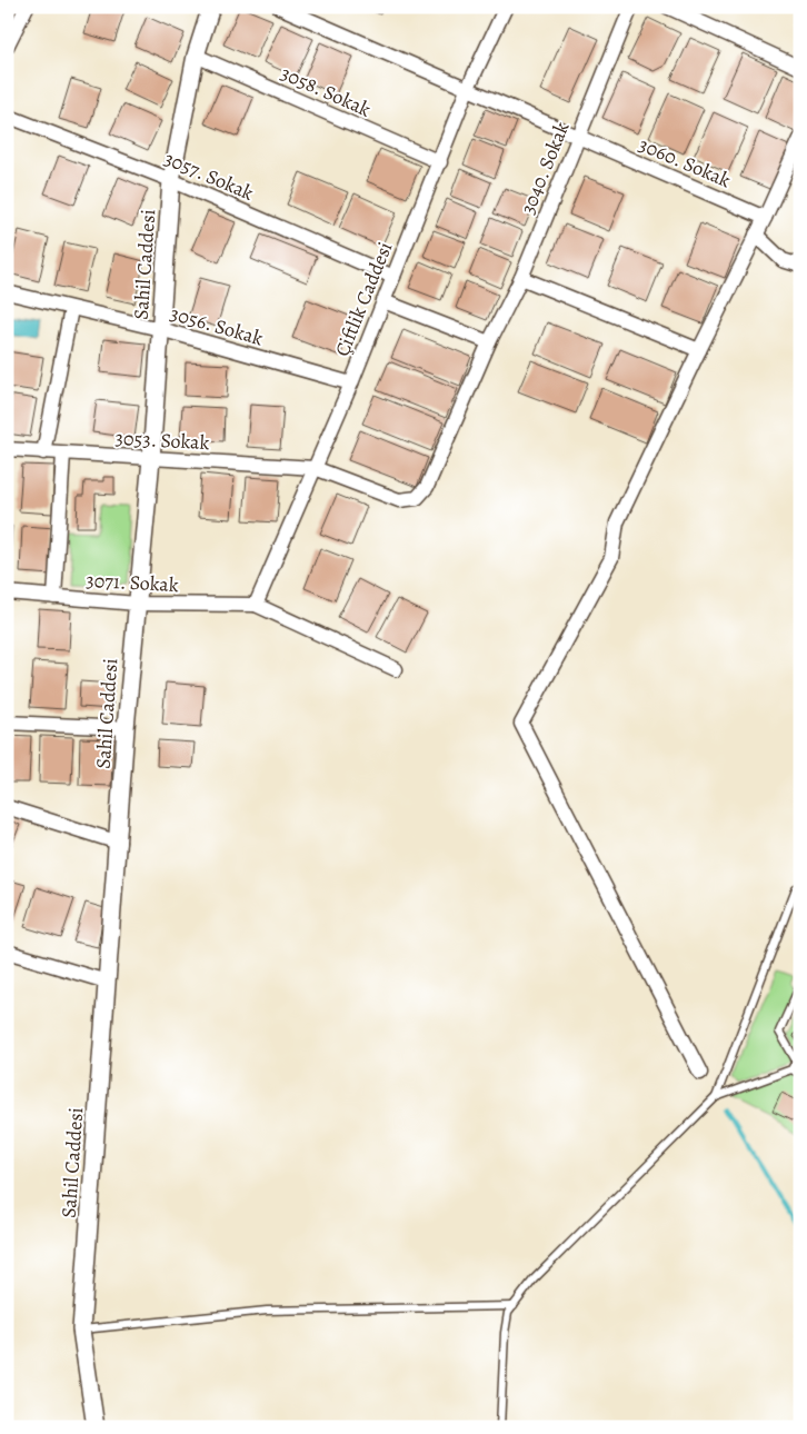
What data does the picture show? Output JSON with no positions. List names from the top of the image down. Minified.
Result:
{"streets":{"street":["3058. Sokak","3060. Sokak","3040. Sokak","3057. Sokak","Sahil Caddesi","Çiftlik Caddesi","3056. Sokak","3053. Sokak","3071. Sokak"]},"crossings":[["3058. Sokak","Sahil Caddesi"],["3058. Sokak","Çiftlik Caddesi"],["3060. Sokak","3040. Sokak"],["3060. Sokak","Çiftlik Caddesi"],["3040. Sokak","3053. Sokak"],["3057. Sokak","Sahil Caddesi"],["3057. Sokak","Çiftlik Caddesi"],["Sahil Caddesi","3056. Sokak"],["Sahil Caddesi","3053. Sokak"],["Sahil Caddesi","3071. Sokak"],["Çiftlik Caddesi","3056. Sokak"],["Çiftlik Caddesi","3053. Sokak"],["Çiftlik Caddesi","3071. Sokak"]]}
